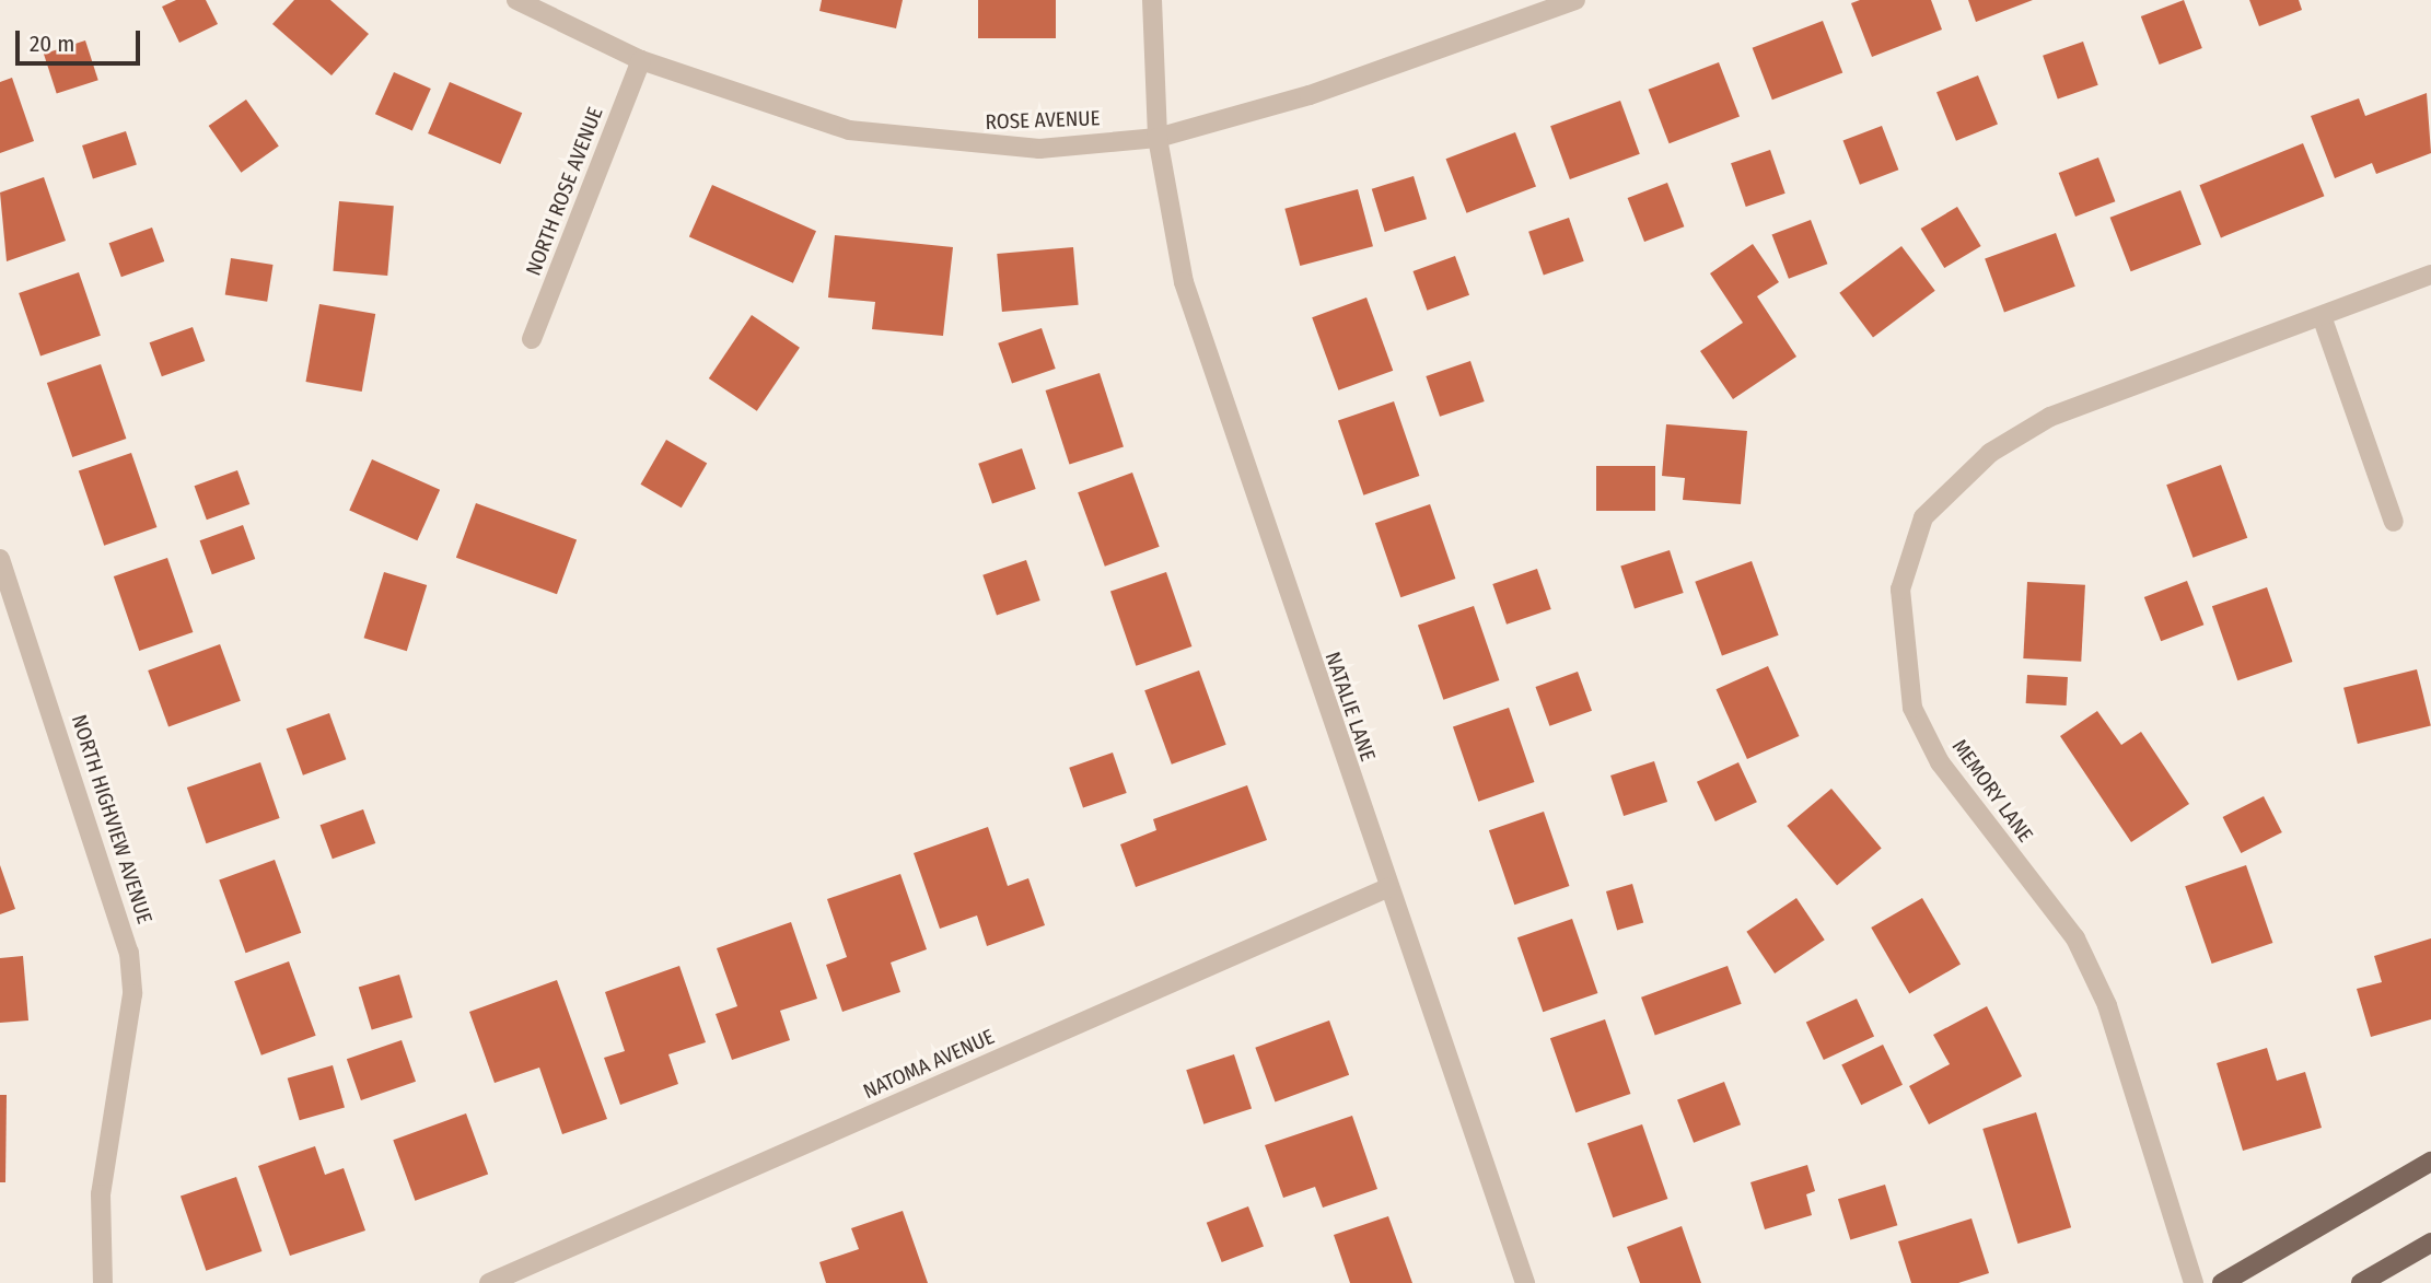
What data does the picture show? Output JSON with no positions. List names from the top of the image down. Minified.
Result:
{"streets":{"street":["ROSE AVENUE","NORTH ROSE AVENUE","NATALIE LANE","MEMORY LANE","NORTH HIGHVIEW AVENUE","NATOMA AVENUE"]},"crossings":[["ROSE AVENUE","NORTH ROSE AVENUE"],["ROSE AVENUE","NATALIE LANE"],["NATALIE LANE","NATOMA AVENUE"]],"scale_bar":"20 m"}
